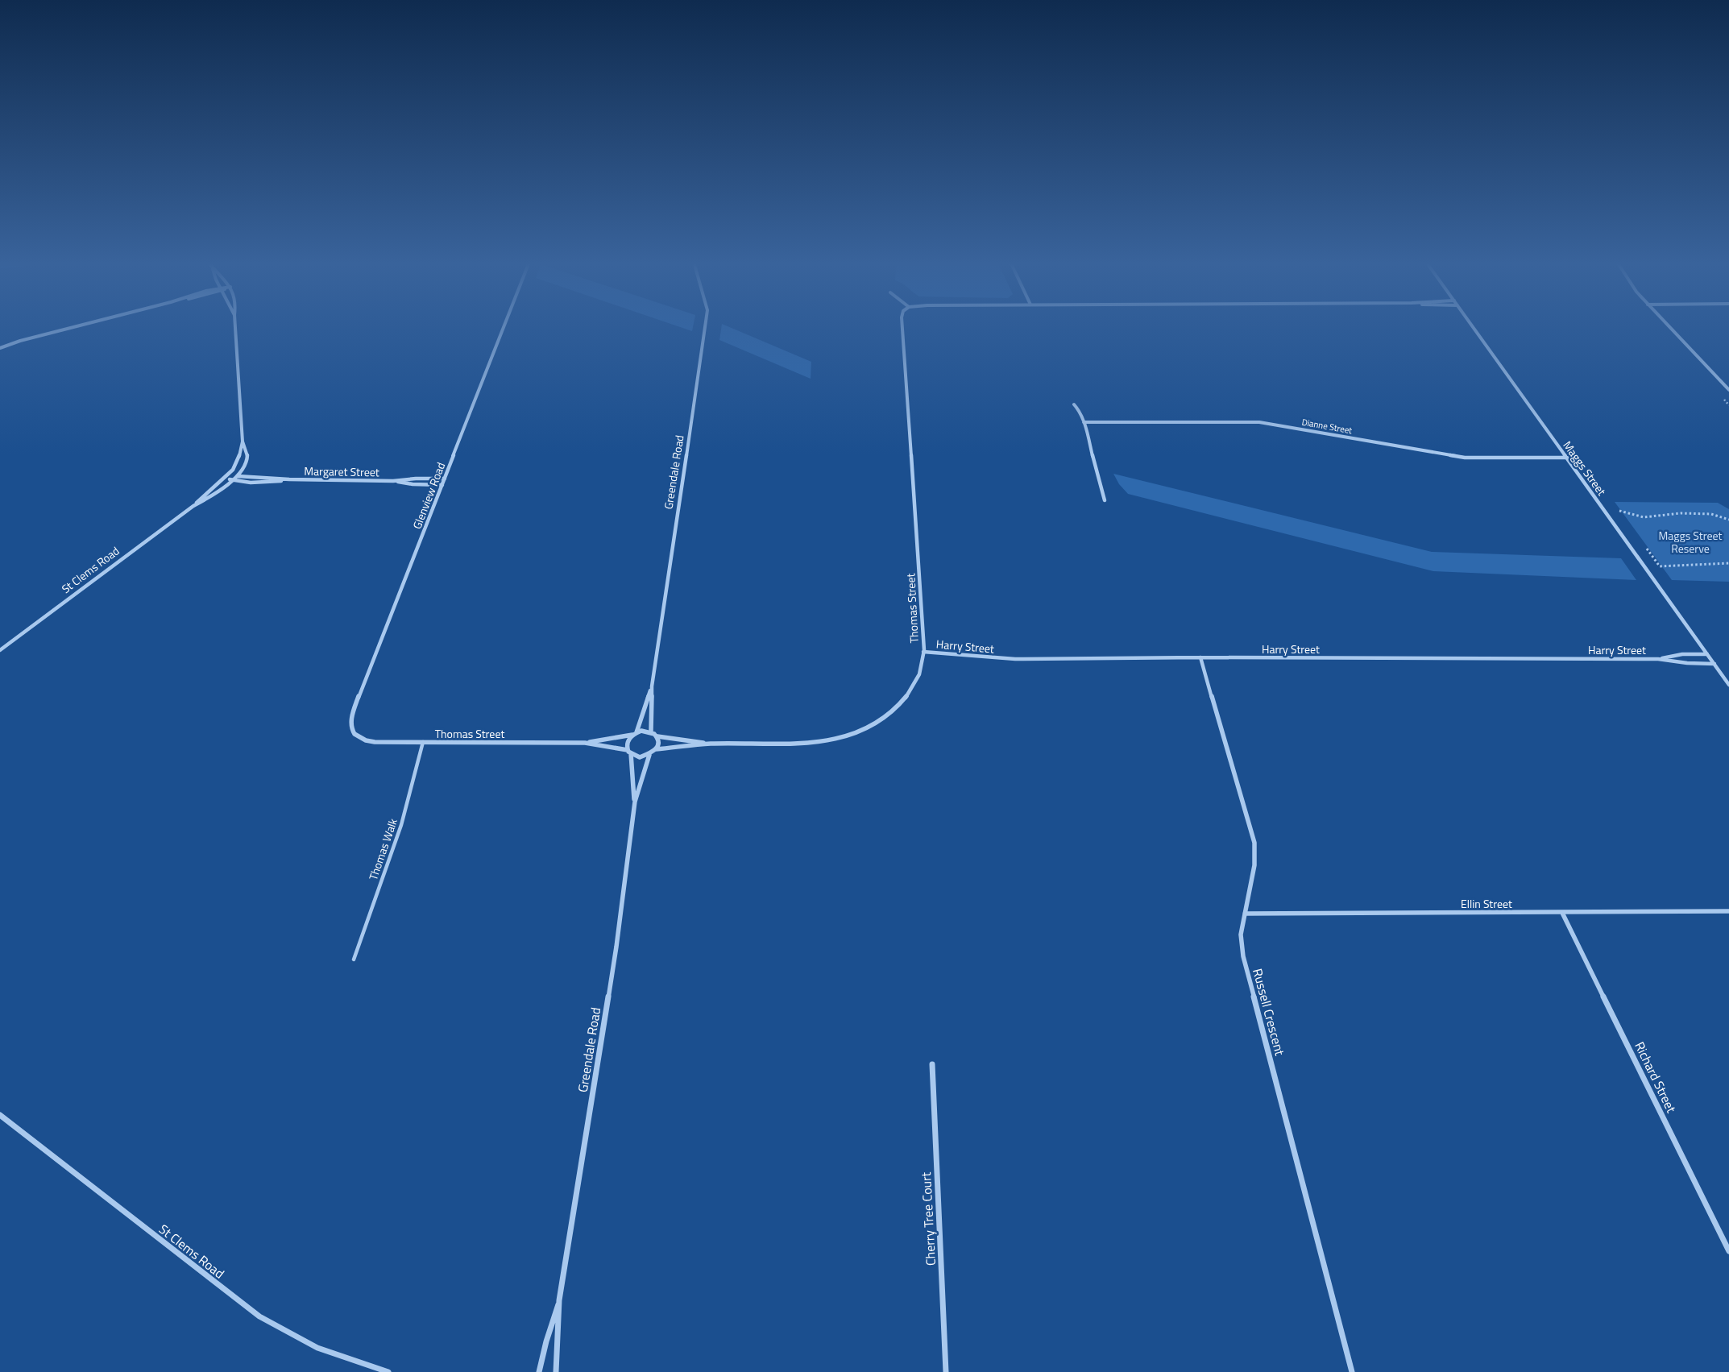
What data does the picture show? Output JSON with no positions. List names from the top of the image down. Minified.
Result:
{"streets":{"street":["Dianne Street","Maggs Street","Margaret Street","Greendale Road","Glenview Road","St Clems Road","Thomas Street","Harry Street","Ellin Street","Russell Crescent","Richard Street","Cherry Tree Court"],"lane":["Thomas Walk"]},"crossings":[["Dianne Street","Maggs Street"],["Maggs Street","Harry Street"],["Margaret Street","Glenview Road"],["Margaret Street","St Clems Road"],["Greendale Road","Thomas Street"],["Glenview Road","Thomas Street"],["Thomas Street","Harry Street"],["Thomas Street","Thomas Walk"],["Harry Street","Russell Crescent"],["Ellin Street","Russell Crescent"],["Ellin Street","Richard Street"]],"parks":["Maggs Street Reserve"]}
